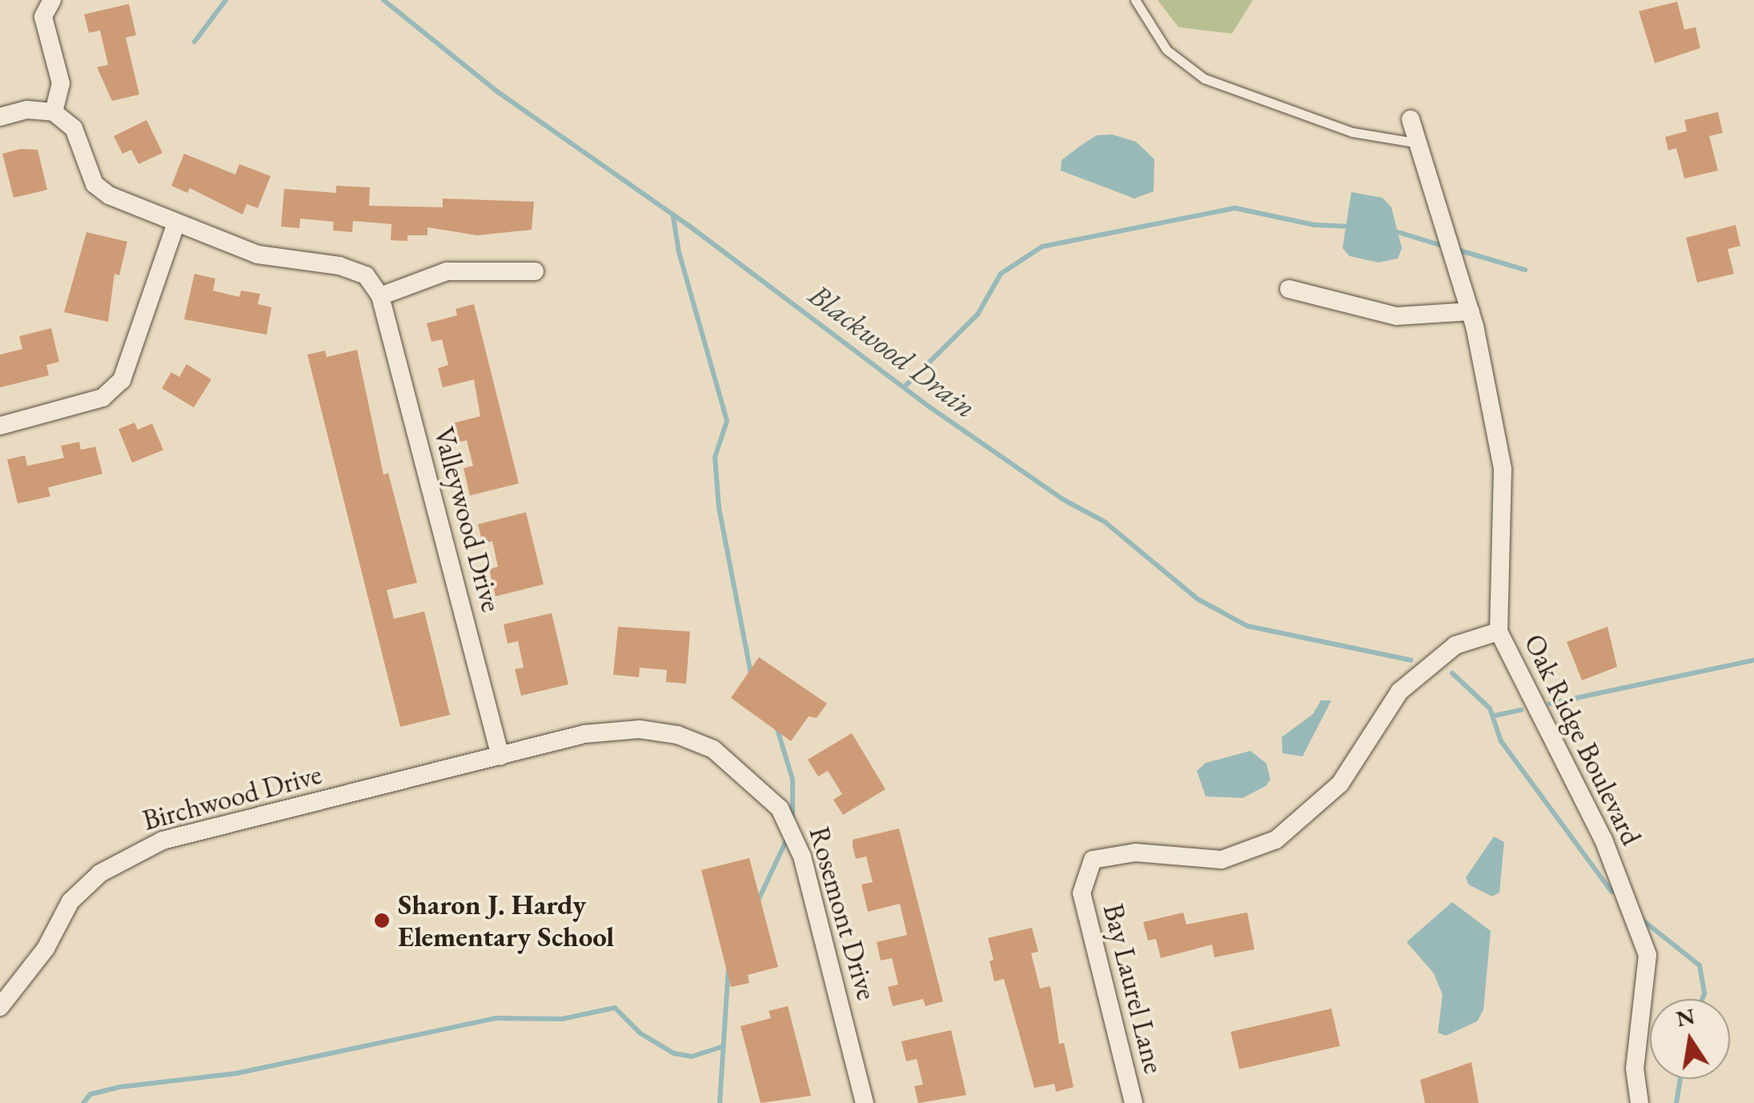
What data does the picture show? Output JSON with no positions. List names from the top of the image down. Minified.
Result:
{"streets":{"street":["Valleywood Drive","Oak Ridge Boulevard","Birchwood Drive","Rosemont Drive","Bay Laurel Lane"]},"crossings":[["Valleywood Drive","Birchwood Drive"],["Valleywood Drive","Rosemont Drive"],["Oak Ridge Boulevard","Bay Laurel Lane"],["Birchwood Drive","Rosemont Drive"]],"water":["Blackwood Drain"],"places":["Sharon J. Hardy Elementary School"],"north":"top"}
